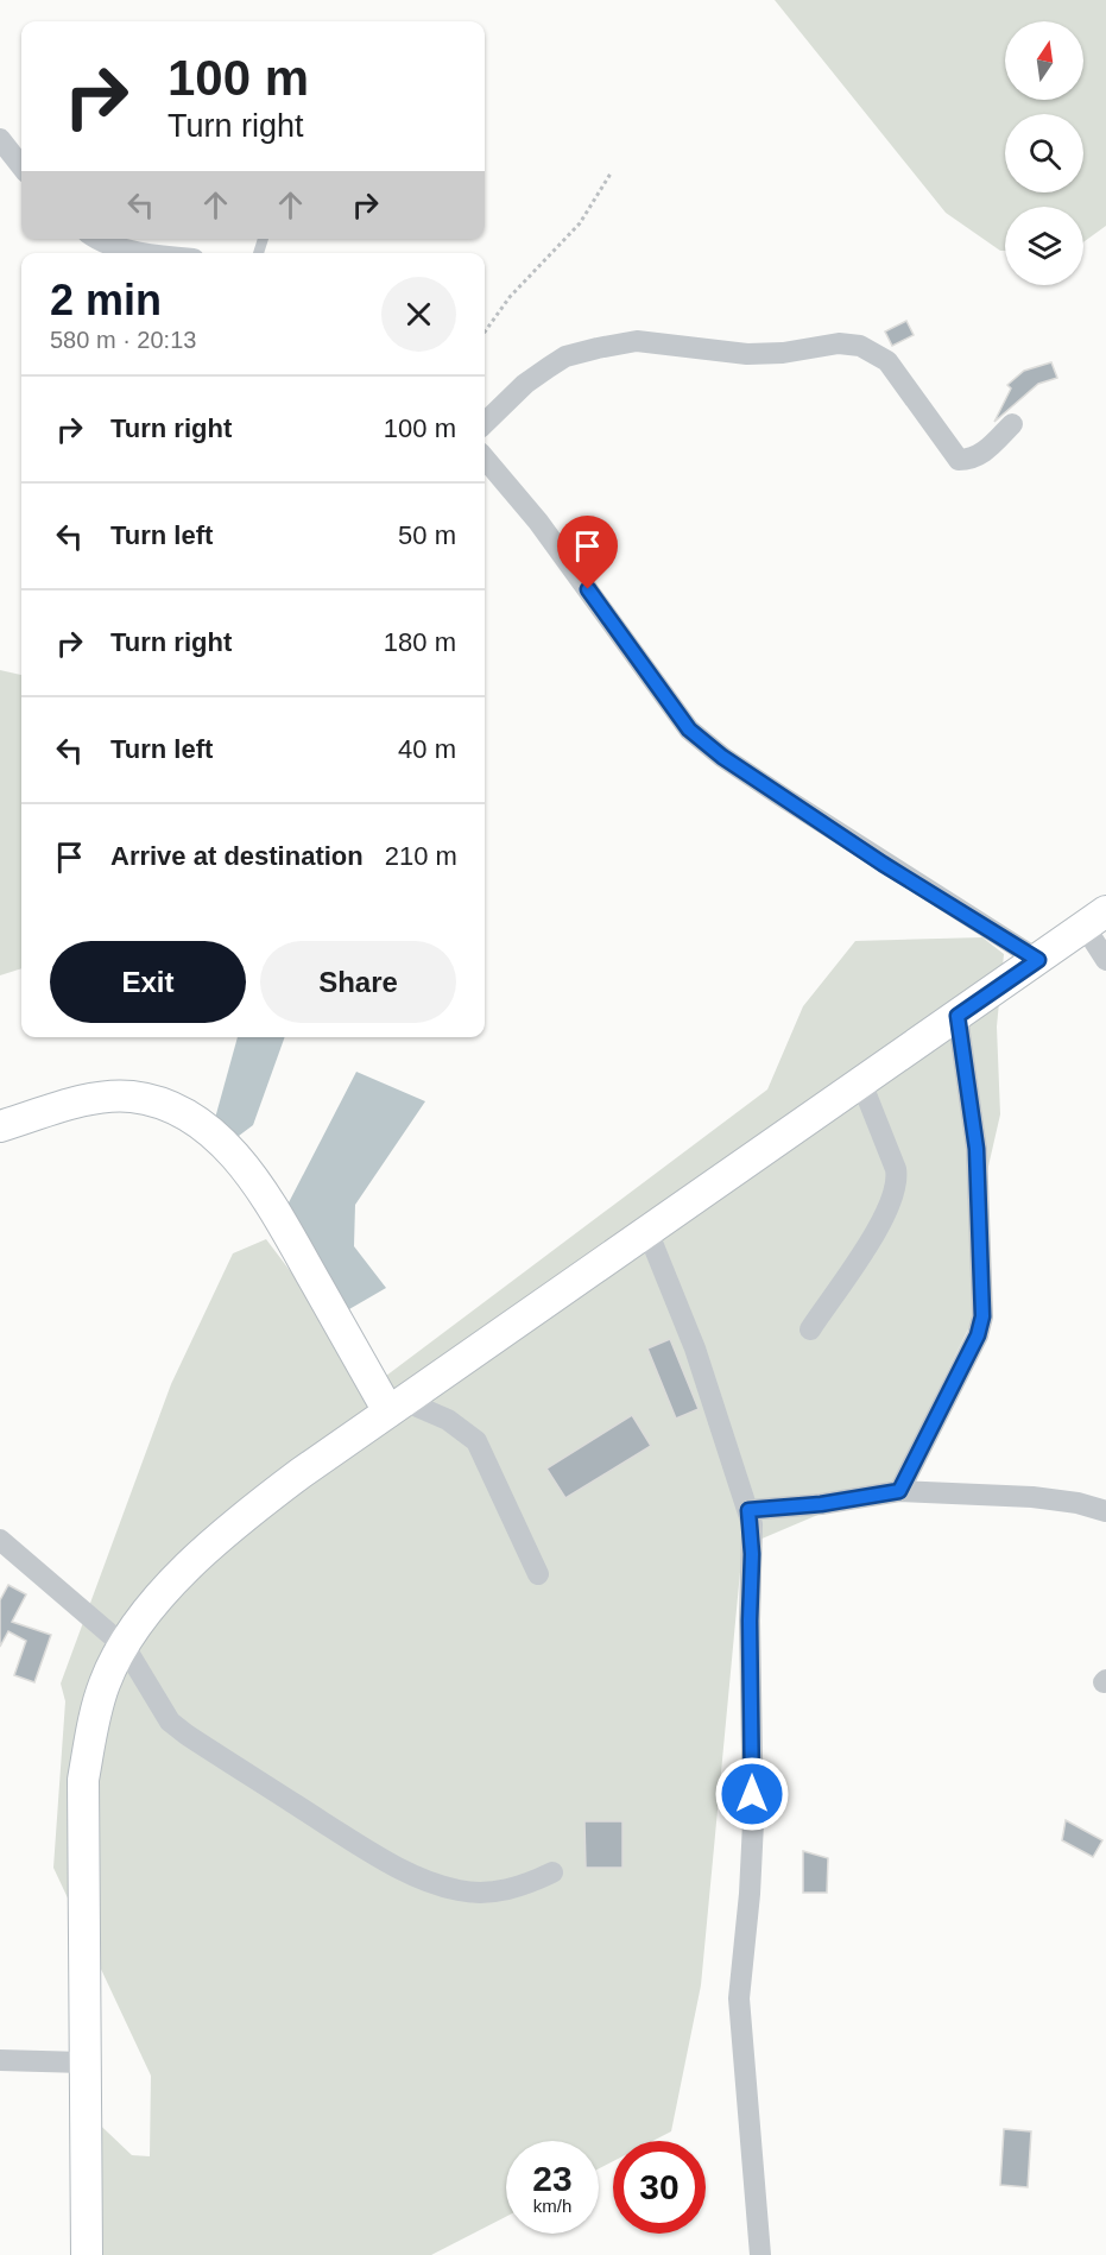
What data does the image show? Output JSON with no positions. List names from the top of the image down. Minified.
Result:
{"north":"top","page":{"turn":["100 m","Turn right"],"heading":["2 min","580 m · 20:13"],"list":[{"name":"Turn right","value":"100 m"},{"name":"Turn left","value":"50 m"},{"name":"Turn right","value":"180 m"},{"name":"Turn left","value":"40 m"},{"name":"Arrive at destination","value":"210 m"}],"buttons":["Exit","Share"],"speed":"23 km/h","limit":"30"}}
